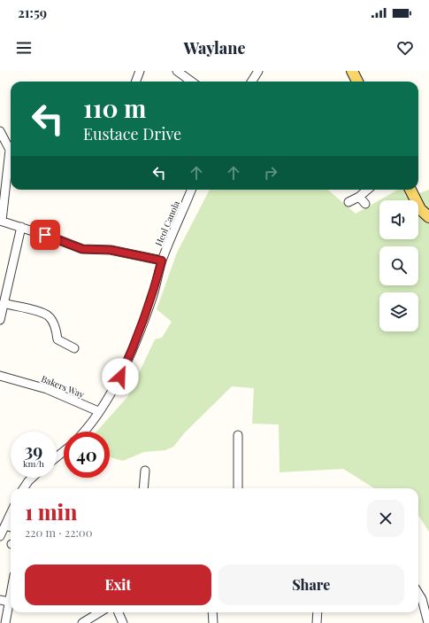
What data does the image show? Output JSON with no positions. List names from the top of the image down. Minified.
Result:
{"streets":{"street":["Heol Canola","Bakers Way"]},"crossings":[["Heol Canola","Bakers Way"]],"page":{"status":"21:59","header":"Waylane","turn":["110 m","Eustace Drive"],"speed":"39 km/h","limit":"40","heading":["1 min","220 m · 22:00"],"buttons":["Exit","Share"]}}
